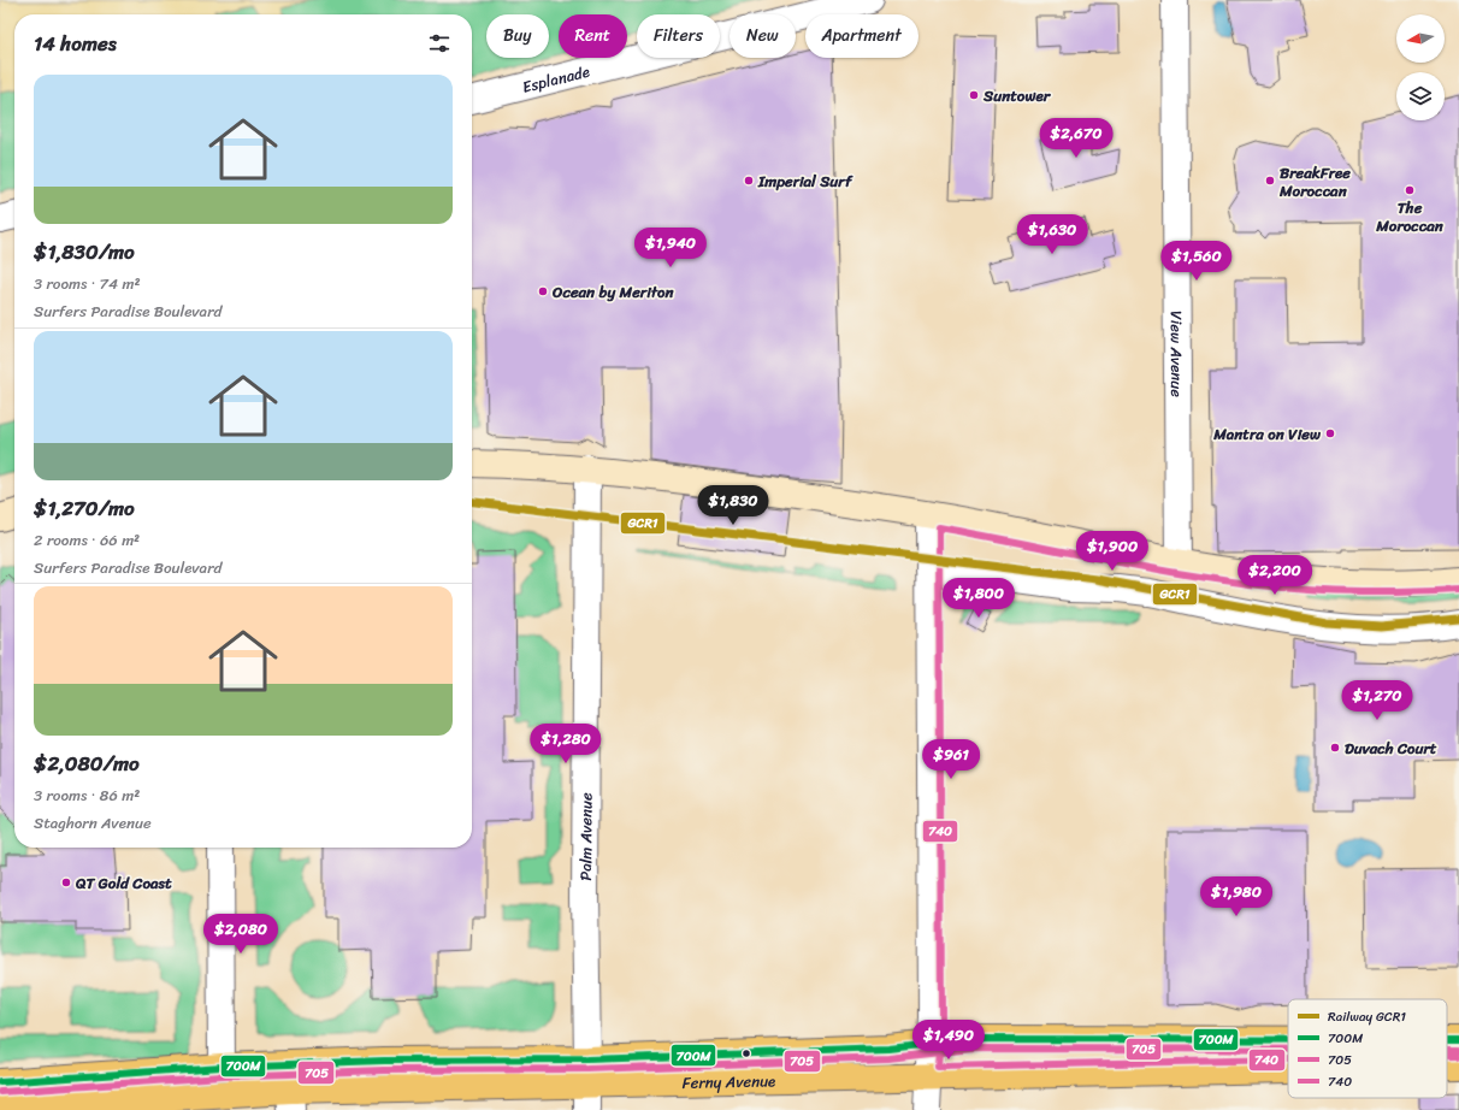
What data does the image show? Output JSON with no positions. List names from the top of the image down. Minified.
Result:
{"streets":{"highway":["Ferny Avenue"],"street":["Esplanade","View Avenue","Palm Avenue"]},"crossings":[["Palm Avenue","Ferny Avenue"]],"places":["Suntower","Imperial Surf","BreakFree Moroccan","The Moroccan","Ocean by Meriton","Mantra on View","Duvach Court","QT Gold Coast"],"lines":["rail line GCR1","transit line 740","transit line 700M","transit line 705"],"legend":["Railway GCR1","700M","705","740"],"north":"left","page":{"chip":["Buy","Rent","Filters","New","Apartment"],"heading":"14 homes","list":[{"name":"$1,830/mo","note":"3 rooms · 74 m² · Surfers Paradise Boulevard"},{"name":"$1,270/mo","note":"2 rooms · 66 m² · Surfers Paradise Boulevard"},{"name":"$2,080/mo","note":"3 rooms · 86 m² · Staghorn Avenue"}],"price":["$2,670","$1,630","$1,940","$1,560","$1,830","$1,900","$2,200","$1,800","$1,270","$1,280","$961","$1,980","$2,080","$1,490"]}}
